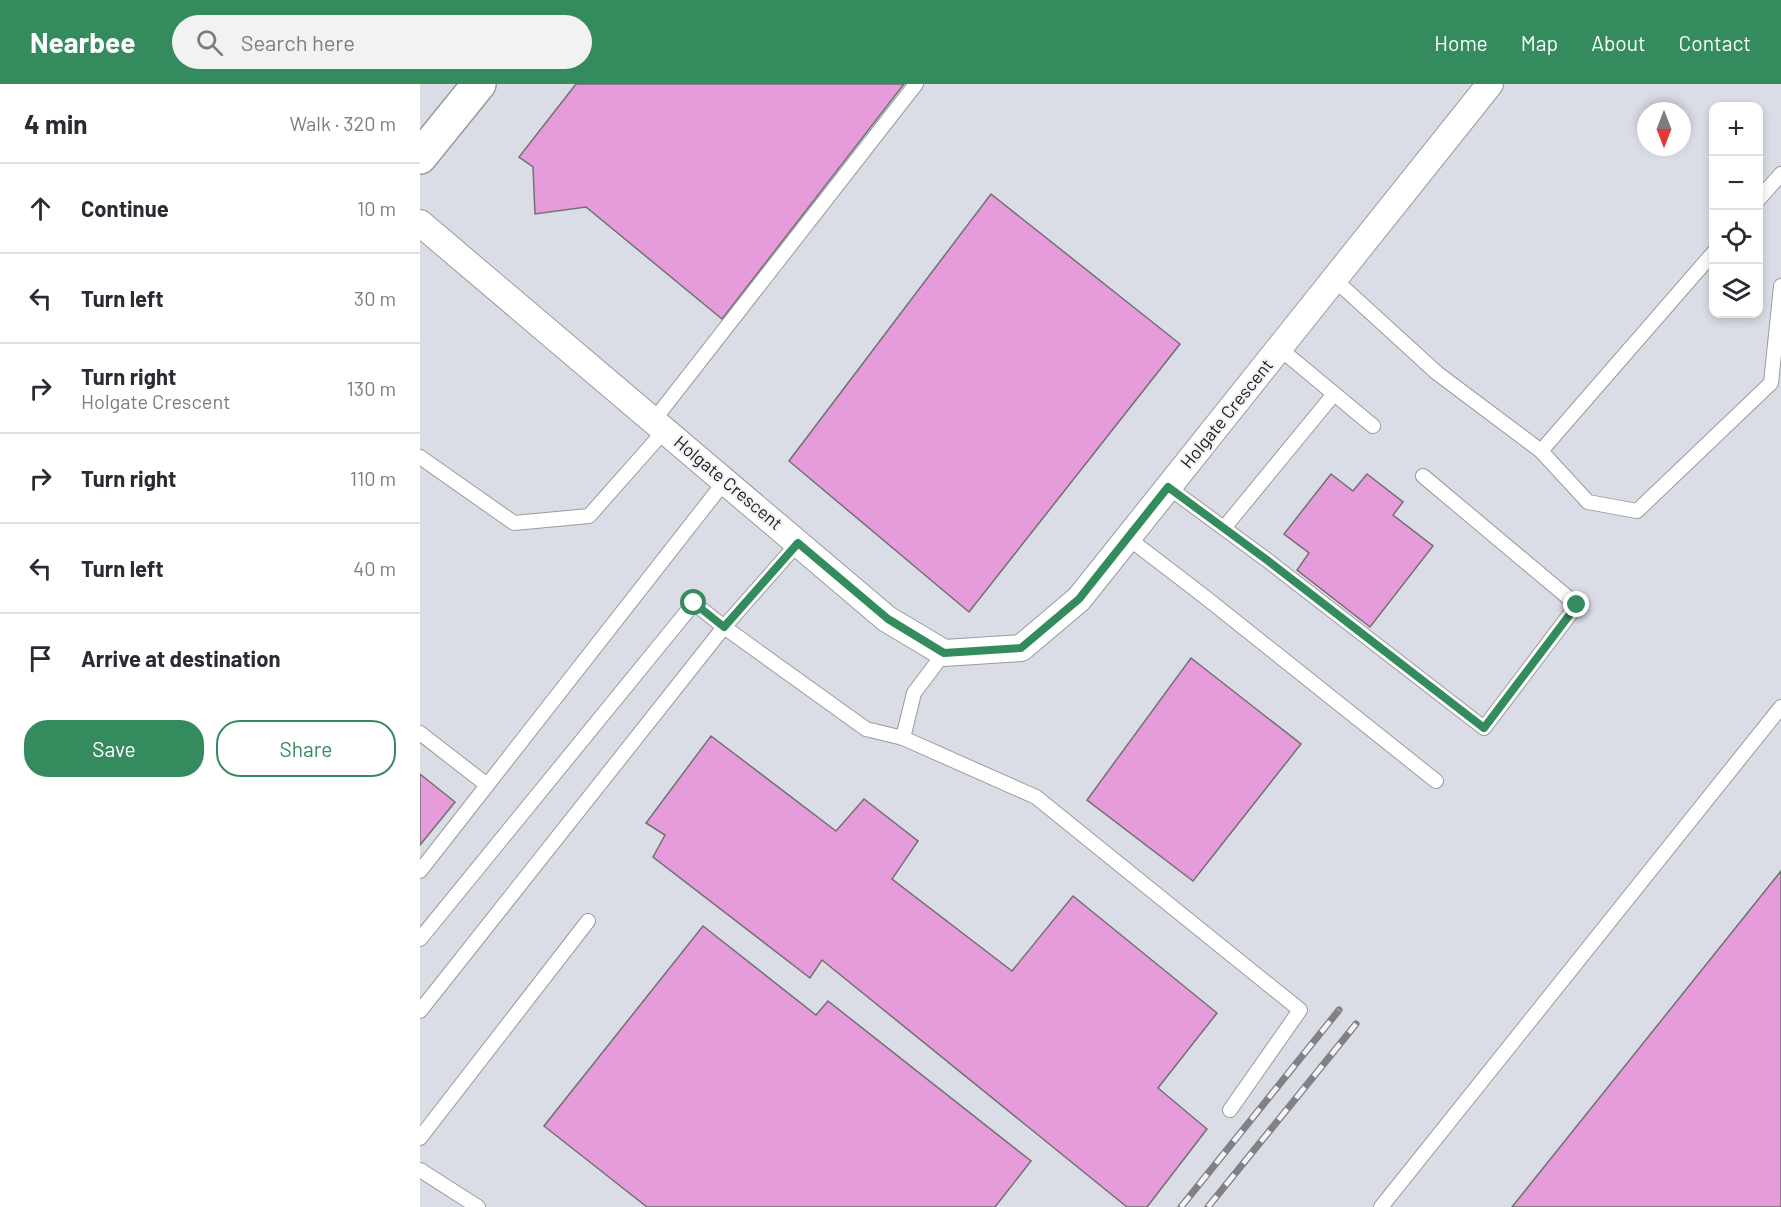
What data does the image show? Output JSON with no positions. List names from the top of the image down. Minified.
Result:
{"streets":{"street":["Holgate Crescent"]},"north":"bottom","page":{"header":"Nearbee","search":"Search here","nav":["Home","Map","About","Contact"],"heading":["4 min","Walk · 320 m"],"map_buttons":["+","−"],"list":[["Continue","10 m"],["Turn left","30 m"],["Turn right","Holgate Crescent","130 m"],["Turn right","110 m"],["Turn left","40 m"],"Arrive at destination"],"buttons":["Save","Share"]}}
